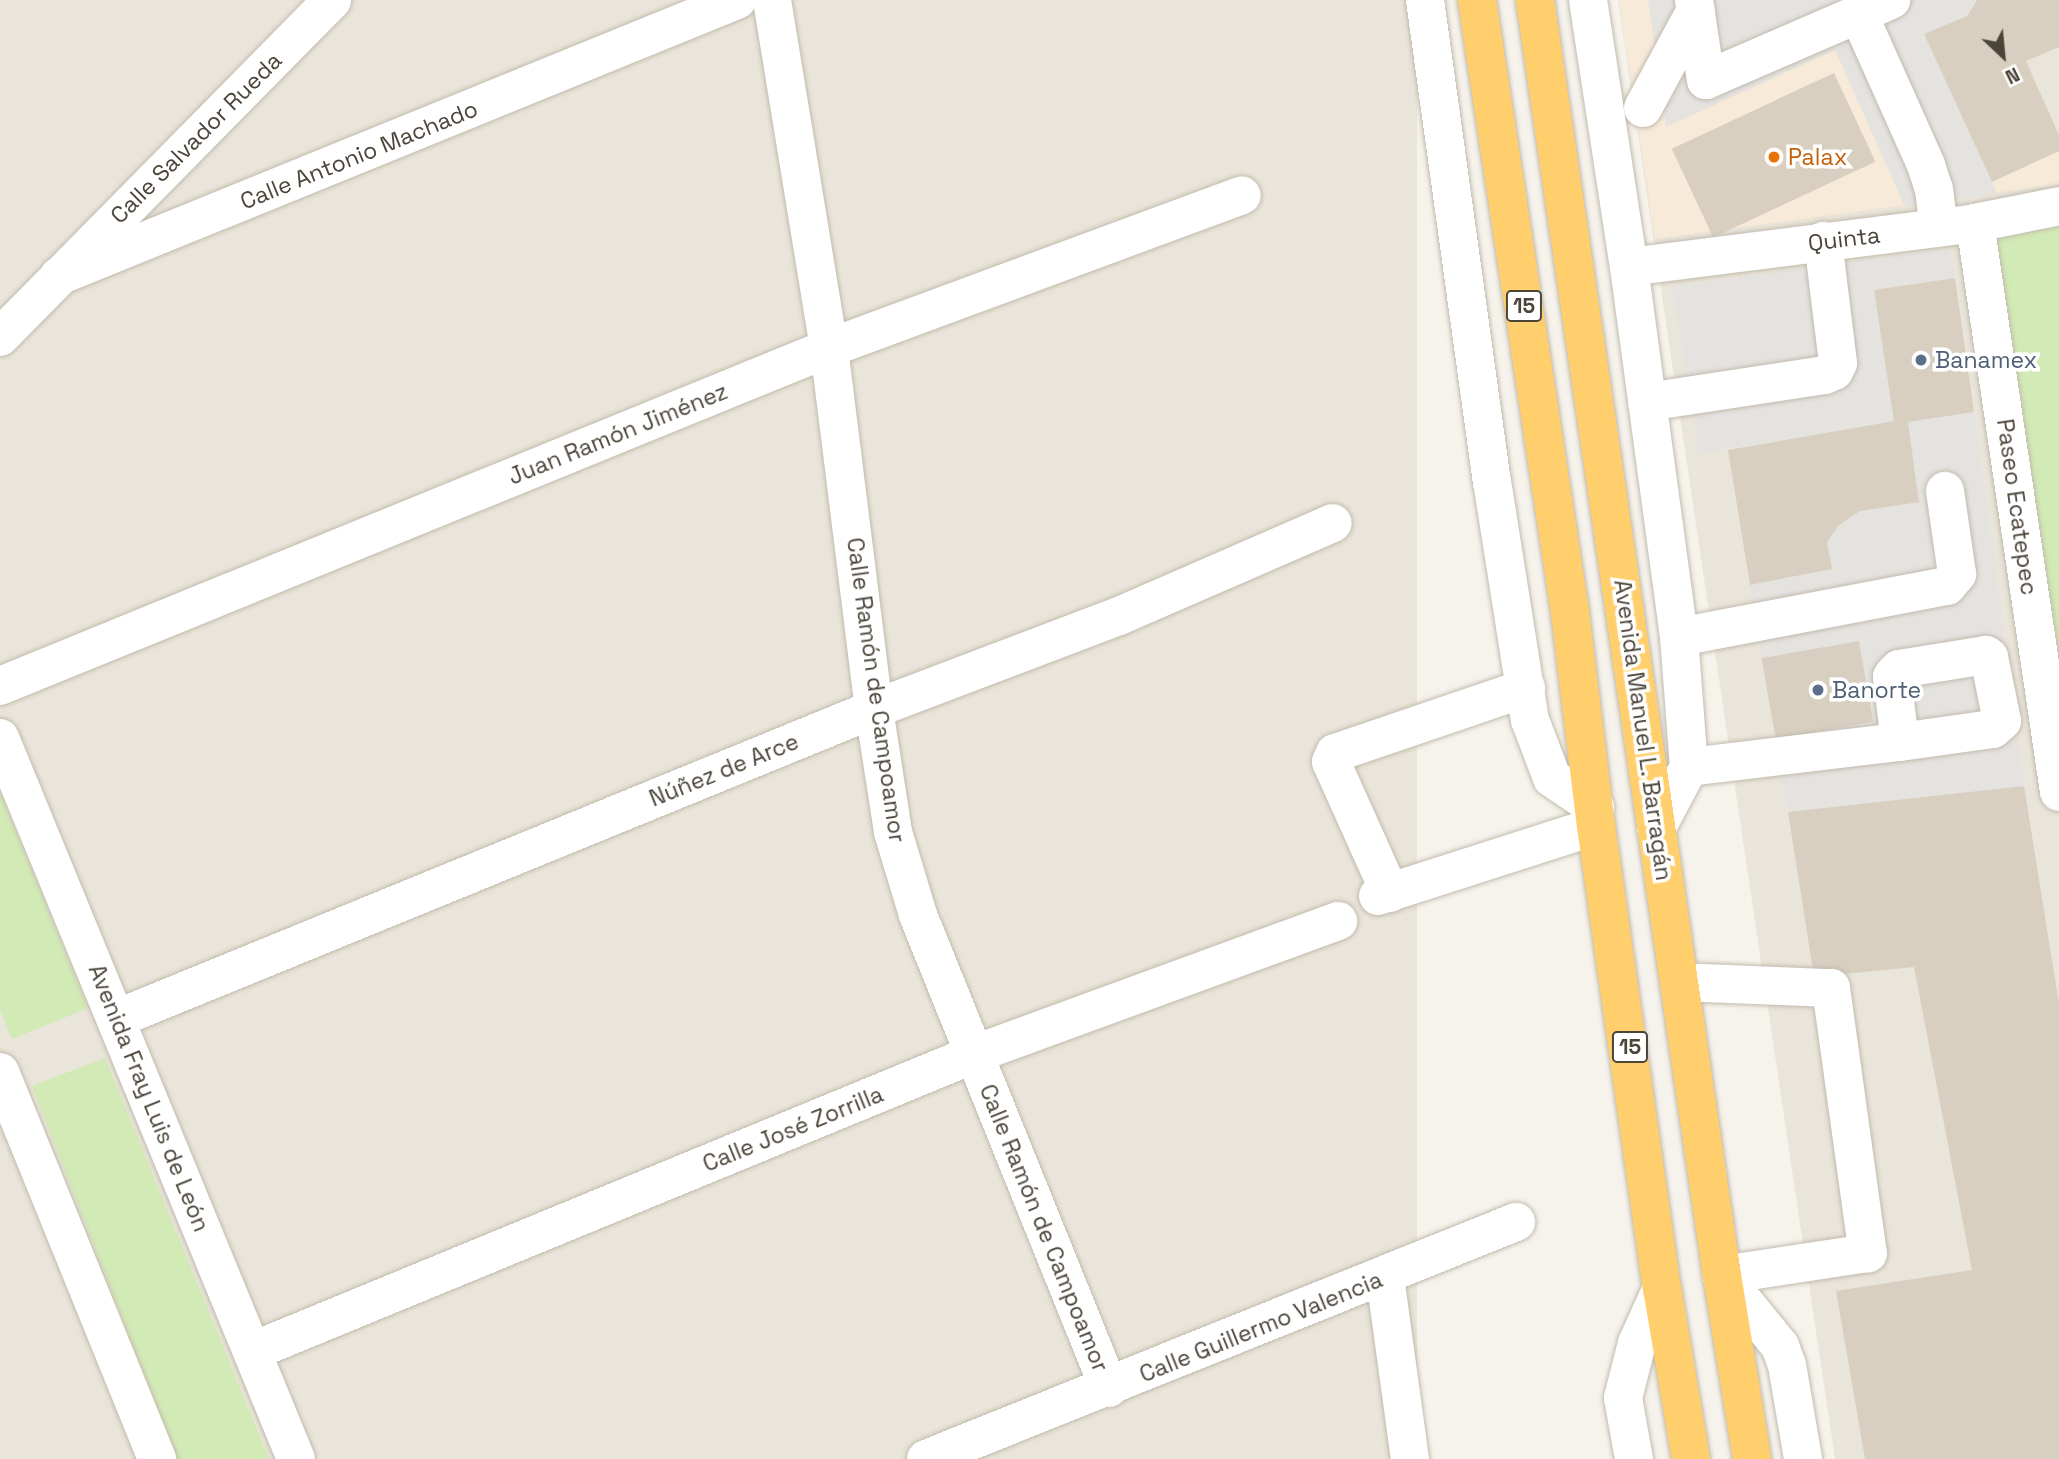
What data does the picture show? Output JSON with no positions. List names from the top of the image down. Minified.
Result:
{"streets":{"highway":["15","Avenida Manuel L. Barragán"],"street":["Calle Salvador Rueda","Calle Antonio Machado","Quinta","Juan Ramón Jiménez","Paseo Ecatepec","Calle Ramón de Campoamor","Núñez de Arce","Avenida Fray Luis de León","Calle José Zorrilla","Calle Guillermo Valencia"]},"crossings":[["Calle Salvador Rueda","Calle Antonio Machado"],["Quinta","Paseo Ecatepec"],["Juan Ramón Jiménez","Calle Ramón de Campoamor"],["Calle Ramón de Campoamor","Núñez de Arce"],["Calle Ramón de Campoamor","Calle José Zorrilla"],["Calle Ramón de Campoamor","Calle Guillermo Valencia"],["Núñez de Arce","Avenida Fray Luis de León"],["Avenida Fray Luis de León","Calle José Zorrilla"]],"places":["Palax","Banamex","Banorte"],"north":"bottom right"}
